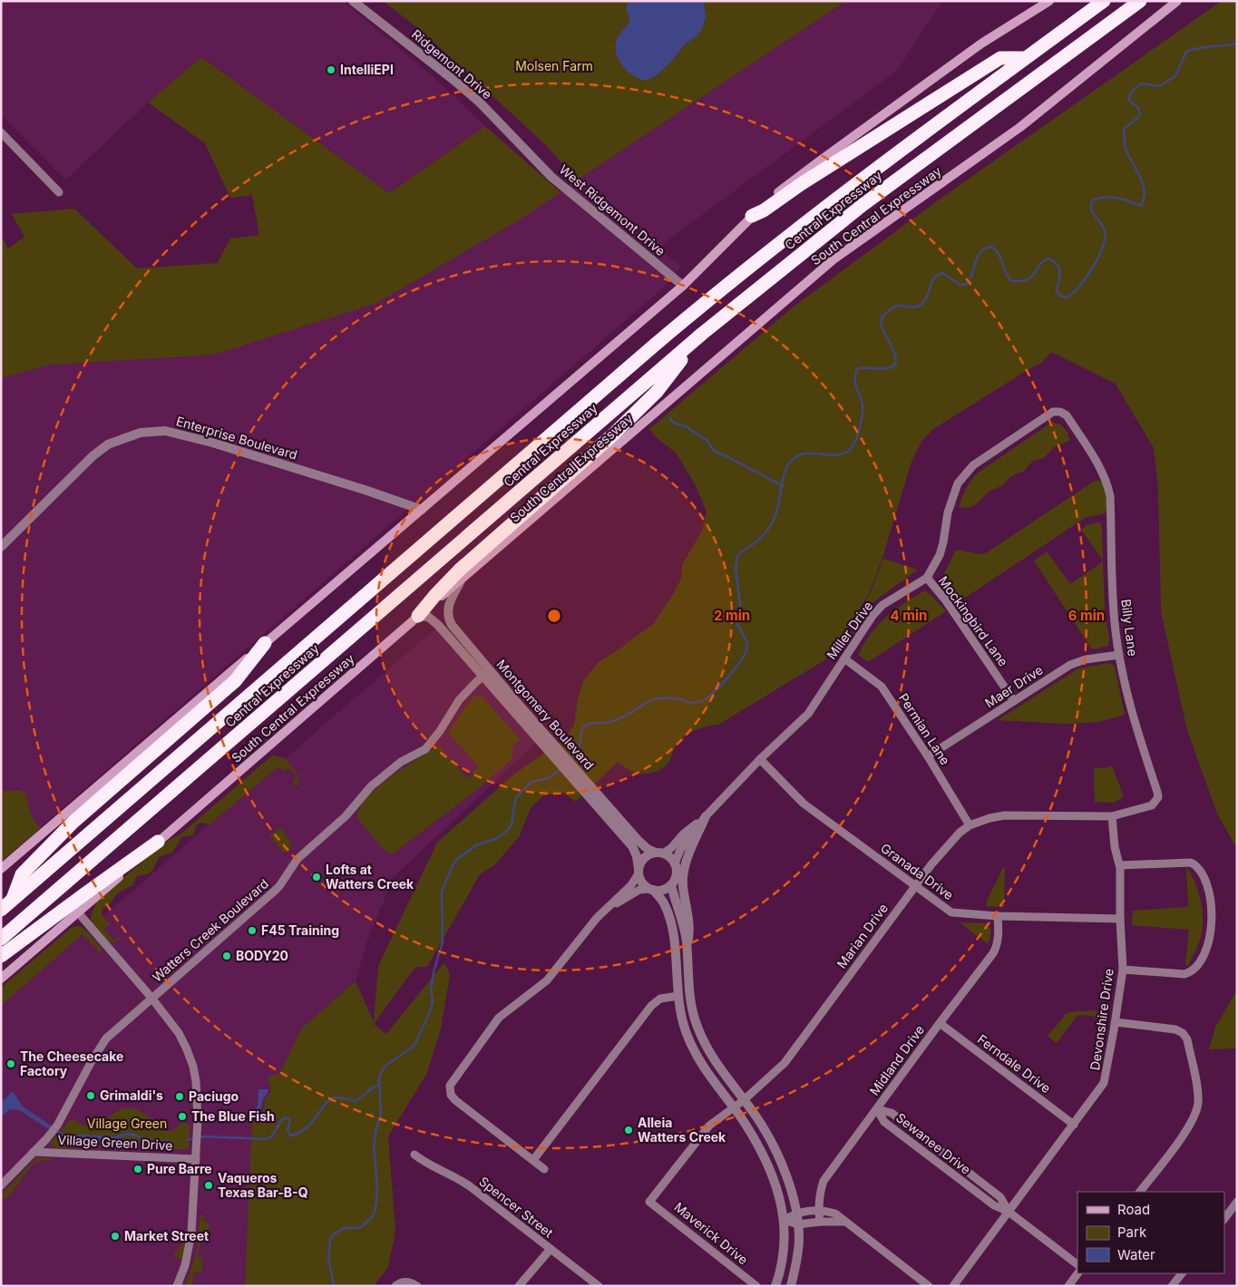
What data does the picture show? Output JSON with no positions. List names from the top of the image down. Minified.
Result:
{"streets":{"highway":["Central Expressway"],"main road":["South Central Expressway"],"street":["Ridgemont Drive","West Ridgemont Drive","Enterprise Boulevard","Mockingbird Lane","Billy Lane","Miller Drive","Maer Drive","Montgomery Boulevard","Permian Lane","Granada Drive","Watters Creek Boulevard","Marian Drive","Devonshire Drive","Midland Drive","Ferndale Drive","Village Green Drive","Sewanee Drive","Spencer Street","Maverick Drive"]},"crossings":[["Ridgemont Drive","West Ridgemont Drive"],["South Central Expressway","Montgomery Boulevard"],["Mockingbird Lane","Miller Drive"],["Mockingbird Lane","Maer Drive"],["Billy Lane","Miller Drive"],["Billy Lane","Maer Drive"],["Billy Lane","Marian Drive"],["Miller Drive","Montgomery Boulevard"],["Miller Drive","Permian Lane"],["Miller Drive","Granada Drive"],["Maer Drive","Permian Lane"],["Montgomery Boulevard","Watters Creek Boulevard"],["Permian Lane","Marian Drive"],["Granada Drive","Marian Drive"],["Granada Drive","Devonshire Drive"],["Granada Drive","Midland Drive"],["Watters Creek Boulevard","Village Green Drive"],["Marian Drive","Devonshire Drive"],["Marian Drive","Maverick Drive"],["Devonshire Drive","Ferndale Drive"],["Devonshire Drive","Sewanee Drive"],["Midland Drive","Ferndale Drive"],["Midland Drive","Sewanee Drive"]],"parks":["Molsen Farm","Village Green"],"places":["IntelliEPI","Lofts at Watters Creek","F45 Training","BODY20","The Cheesecake Factory","Grimaldi's","Paciugo","The Blue Fish","Alleia Watters Creek","Pure Barre","Vaqueros Texas Bar-B-Q","Market Street"],"legend":["Road","Park","Water"],"rings":["2 min","4 min","6 min"]}
